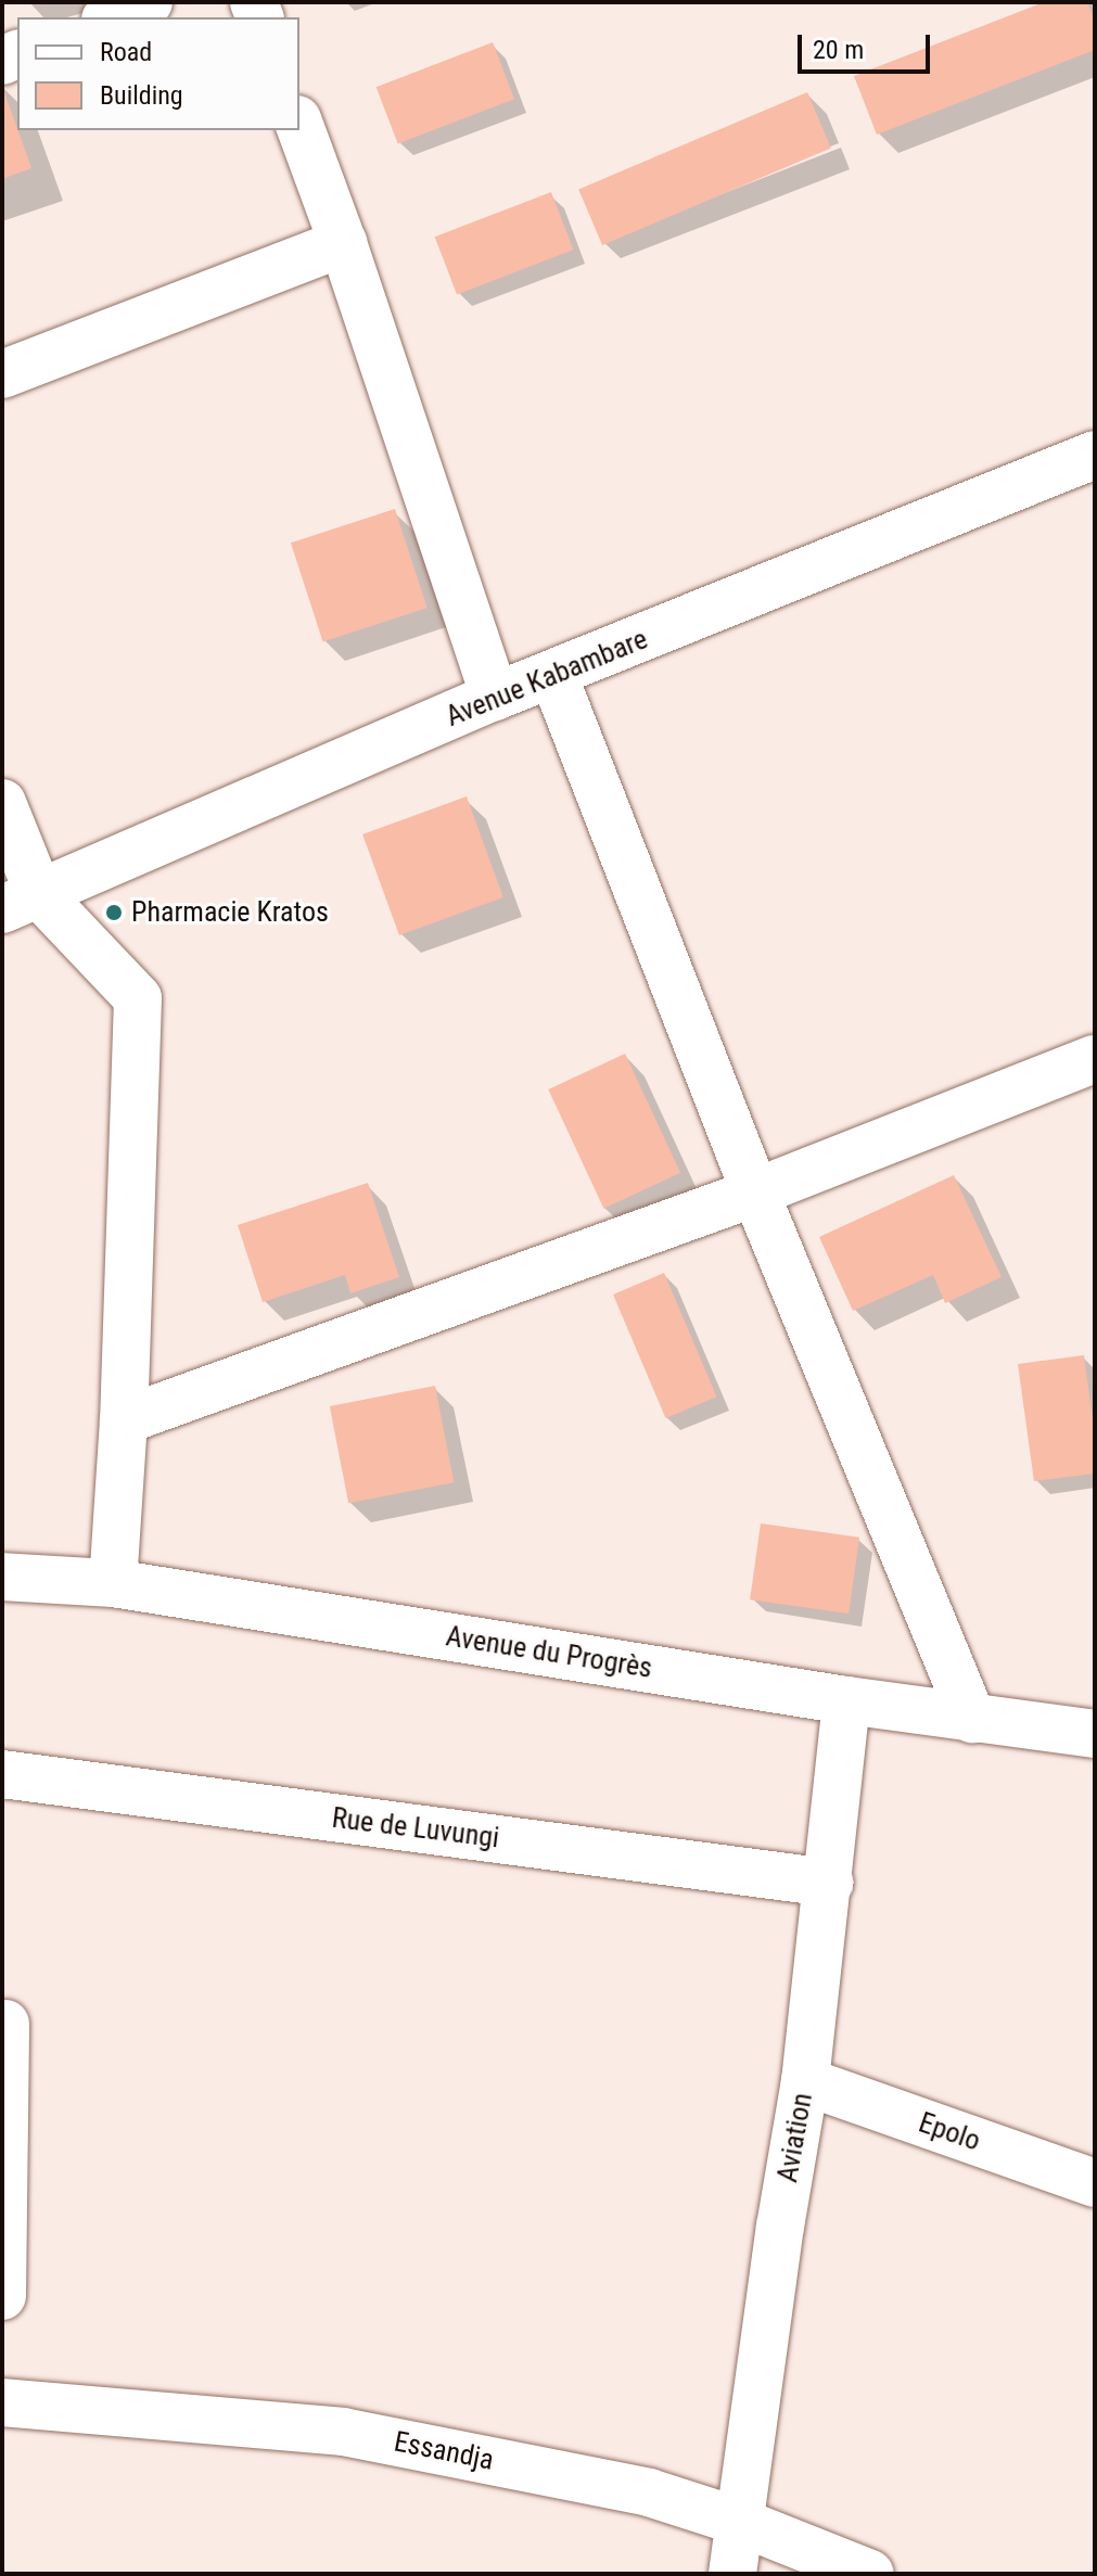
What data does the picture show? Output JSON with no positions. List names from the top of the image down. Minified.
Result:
{"streets":{"street":["Avenue Kabambare","Avenue du Progrès","Rue de Luvungi","Epolo","Aviation","Essandja"]},"crossings":[["Avenue du Progrès","Aviation"],["Rue de Luvungi","Aviation"],["Epolo","Aviation"],["Aviation","Essandja"]],"places":["Pharmacie Kratos"],"legend":["Road","Building"],"scale_bar":"20 m"}
